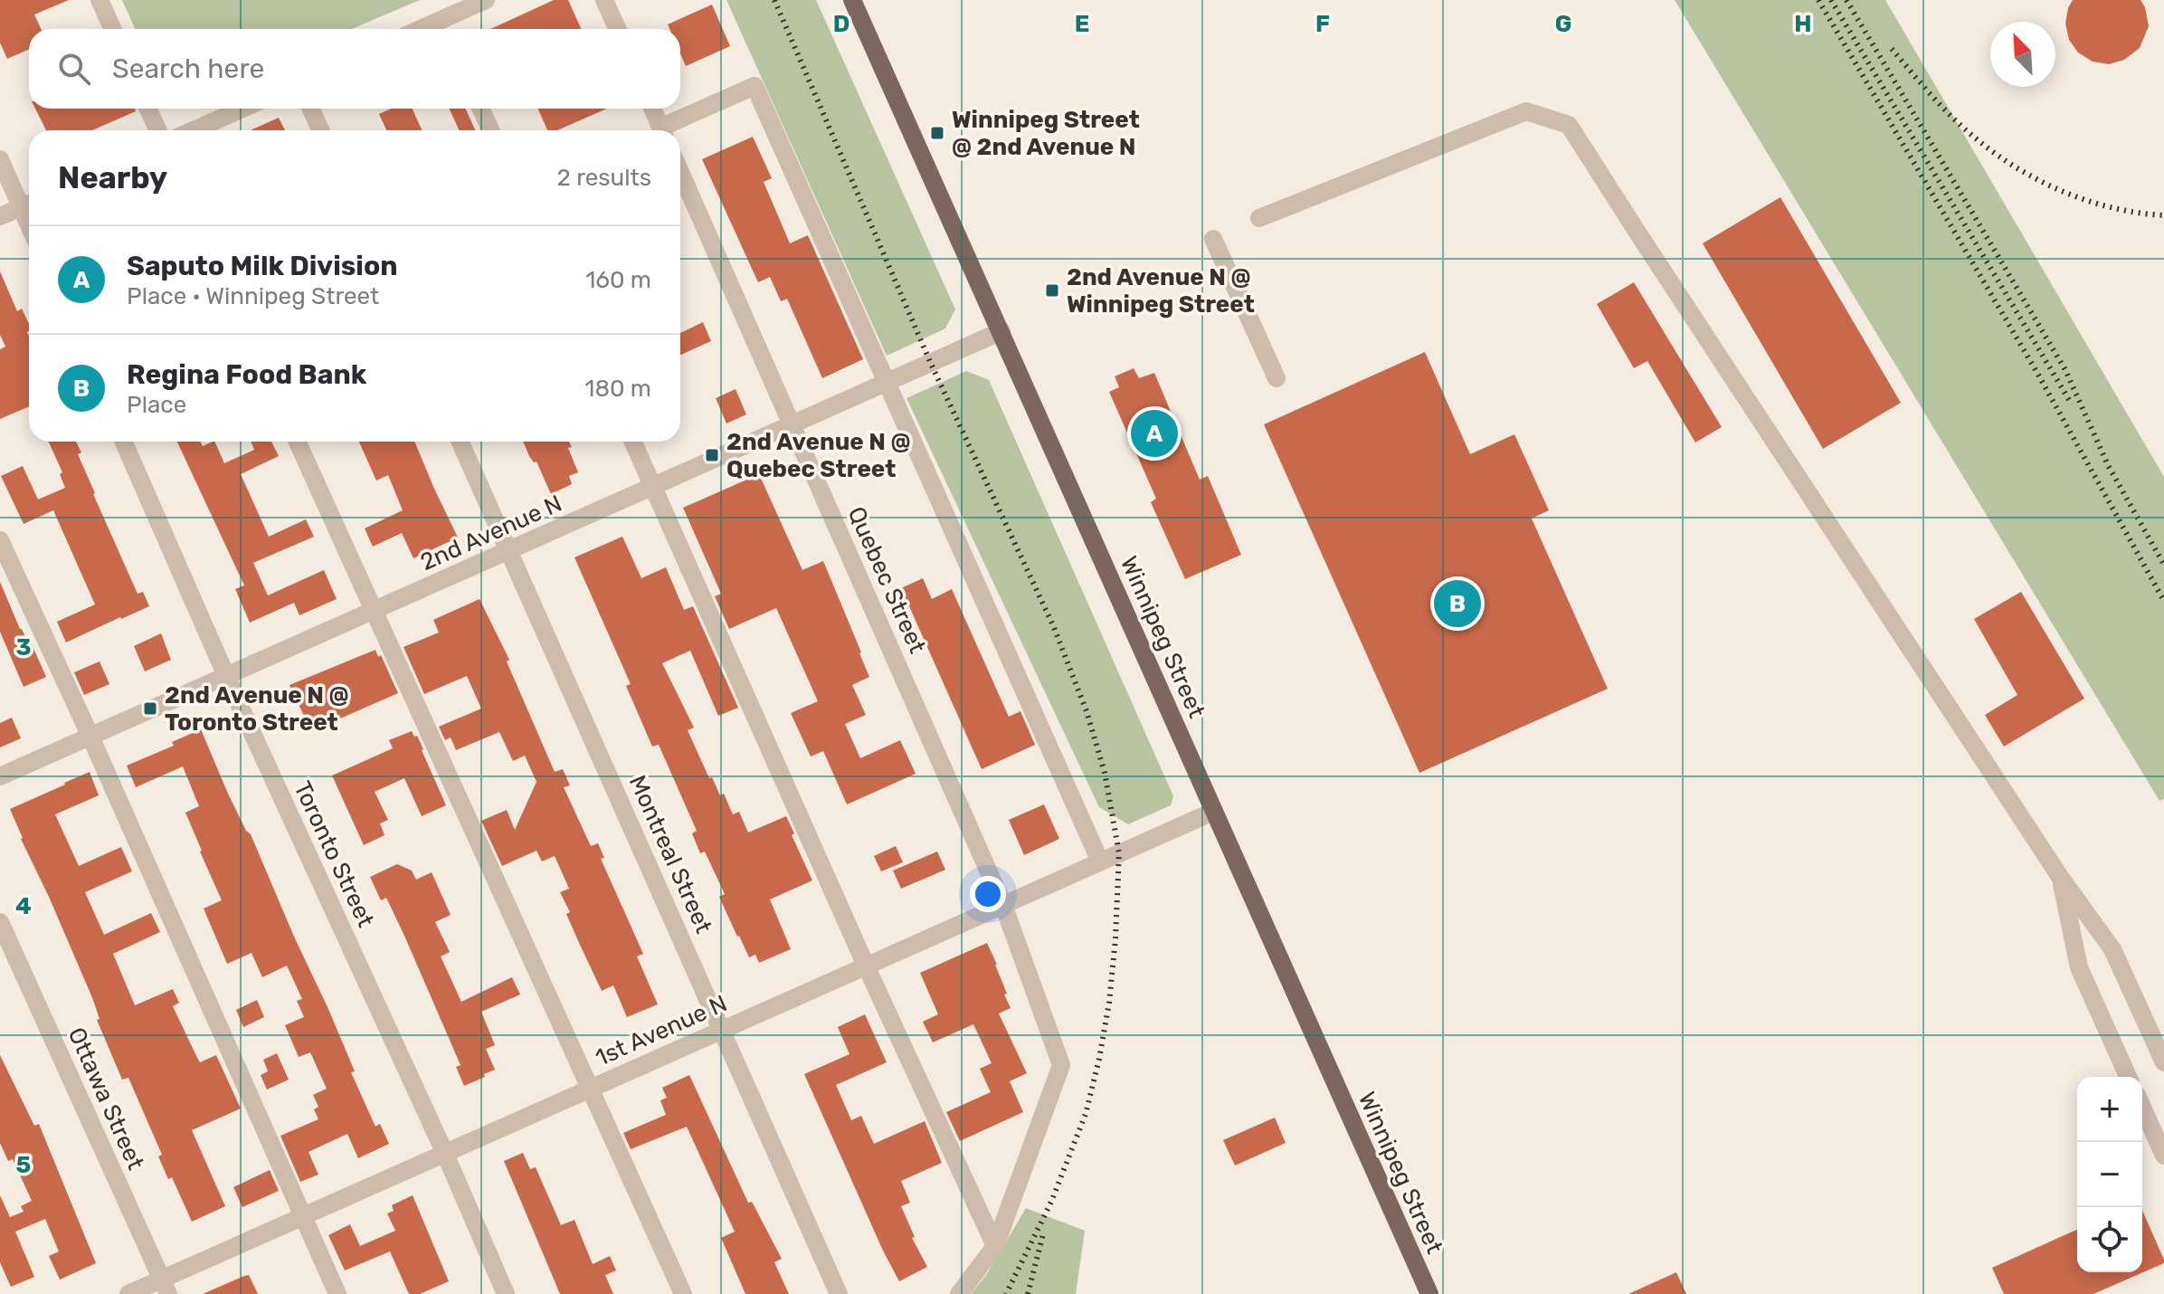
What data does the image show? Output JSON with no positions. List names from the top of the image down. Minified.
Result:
{"streets":{"main road":["Winnipeg Street"],"street":["2nd Avenue N","Quebec Street","Toronto Street","Montreal Street","1st Avenue N","Ottawa Street"]},"crossings":[["2nd Avenue N","Quebec Street"],["2nd Avenue N","Winnipeg Street"],["2nd Avenue N","Toronto Street"],["2nd Avenue N","Montreal Street"],["Quebec Street","1st Avenue N"],["Winnipeg Street","1st Avenue N"],["Toronto Street","1st Avenue N"],["Montreal Street","1st Avenue N"],["1st Avenue N","Ottawa Street"]],"places":{"transit":["Winnipeg Street @ 2nd Avenue N","2nd Avenue N @ Winnipeg Street","2nd Avenue N @ Quebec Street","2nd Avenue N @ Toronto Street"]},"north":"top left","page":{"search":"Search here","heading":["Nearby","2 results"],"list":[{"mark":"A","name":"Saputo Milk Division","note":"Place · Winnipeg Street","value":"160 m"},{"mark":"B","name":"Regina Food Bank","note":"Place","value":"180 m"}],"pins":["A","B"],"map_buttons":["+","−"]},"grid":{"columns":["D","E","F","G","H"],"rows":["3","4","5"]}}
